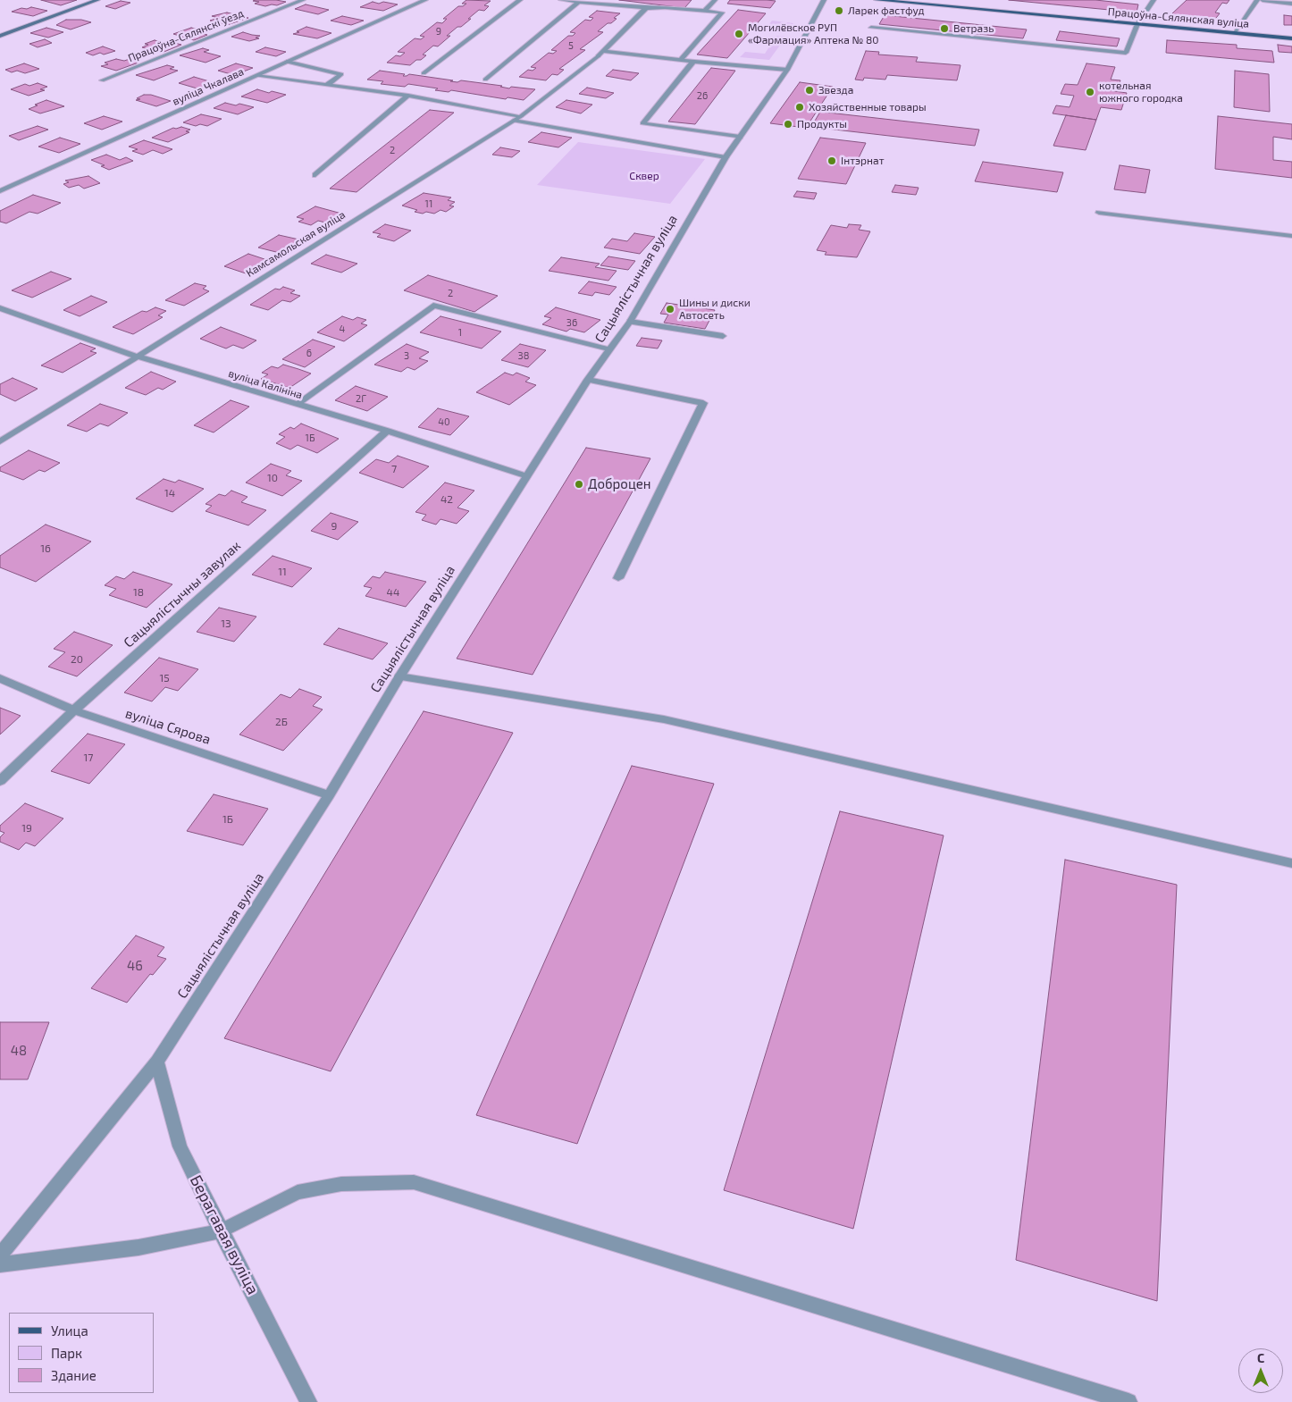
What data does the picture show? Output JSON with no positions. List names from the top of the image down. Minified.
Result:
{"streets":{"main road":["Працоўна-Сялянская вуліца"],"street":["Працоўна-Сялянскі ўезд","вуліца Чкалава","Камсамольская вуліца","Сацыялістычная вуліца","вуліца Калініна","Сацыялістычны завулак","вуліца Сярова","Берагавая вуліца"]},"crossings":[["Камсамольская вуліца","вуліца Калініна"],["Сацыялістычная вуліца","вуліца Калініна"],["Сацыялістычная вуліца","вуліца Сярова"],["Сацыялістычная вуліца","Берагавая вуліца"],["вуліца Калініна","Сацыялістычны завулак"],["Сацыялістычны завулак","вуліца Сярова"]],"parks":["Сквер"],"places":["Ларек фастфуд","Ветразь","Могилёвское РУП «Фармация» Аптека № 80","Звезда","котельная южного городка","Хозяйственные товары","Продукты","Інтэрнат","Шины и диски Автосеть","Доброцен"],"house_numbers":["9","5","26","2","11","2","36","4","1","6","3","38","2Г","40","1Б","7","10","14","42","9","16","11","18","44","13","20","15","2Б","17","1Б","19","46","48"],"legend":["Улица","Парк","Здание"],"north":"top"}
